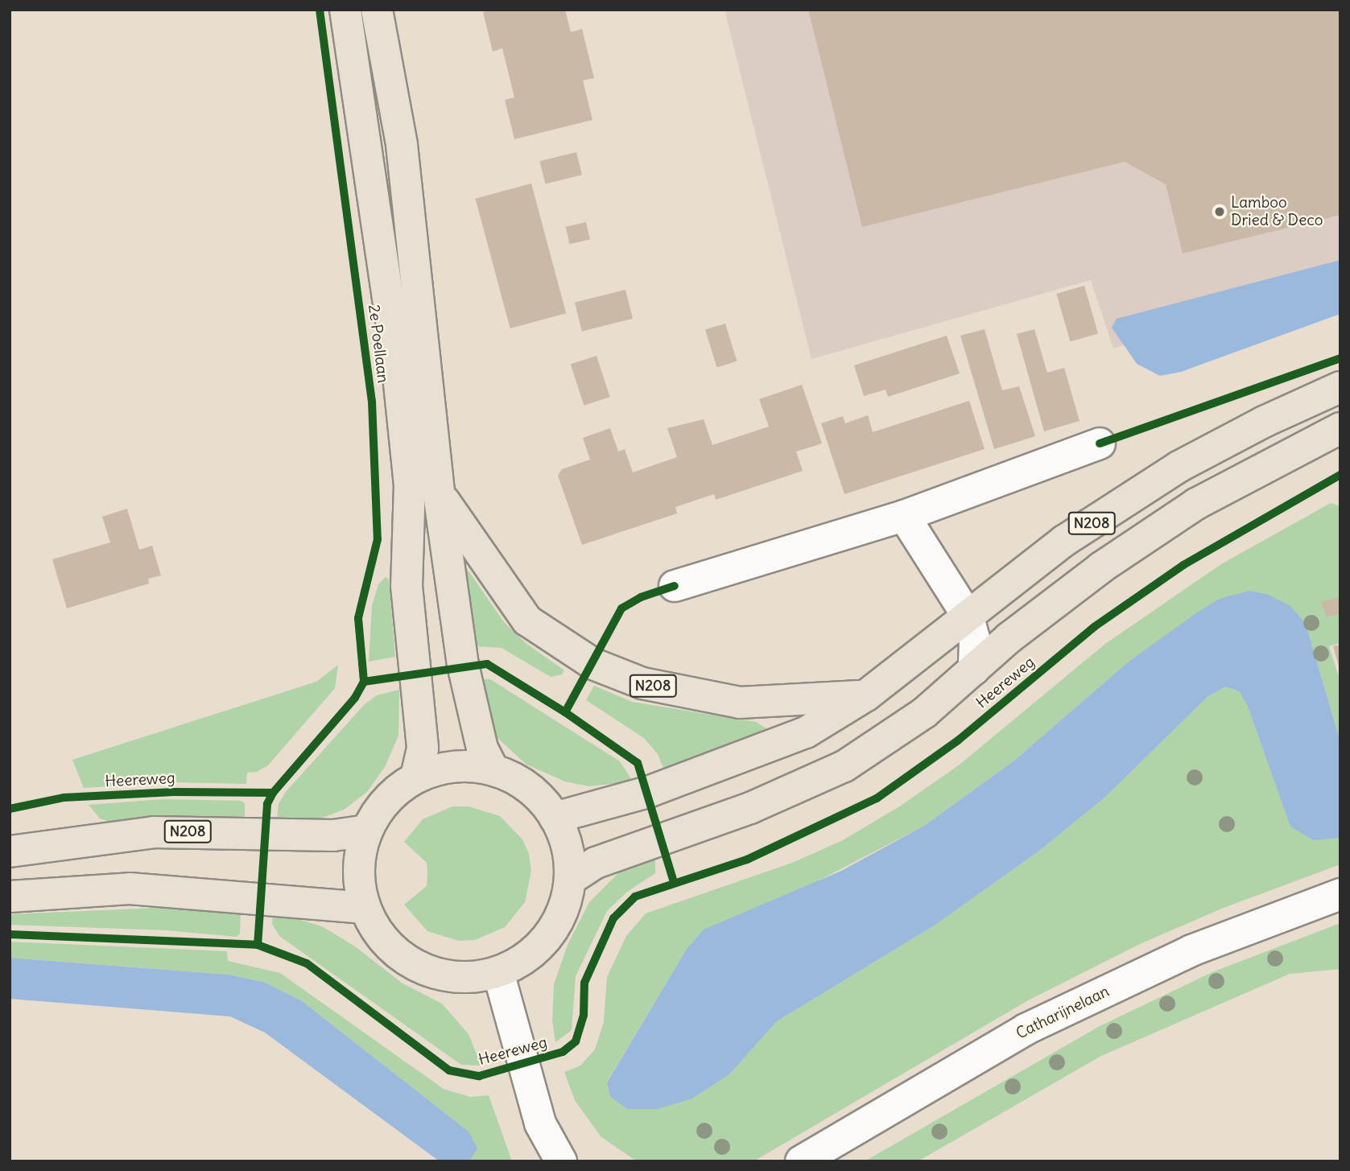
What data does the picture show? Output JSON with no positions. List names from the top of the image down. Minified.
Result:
{"streets":{"main road":["2e Poellaan","N208","Heereweg"],"street":["Catharijnelaan"]},"crossings":[["N208","Heereweg"]],"places":["Lamboo Dried & Deco"]}
